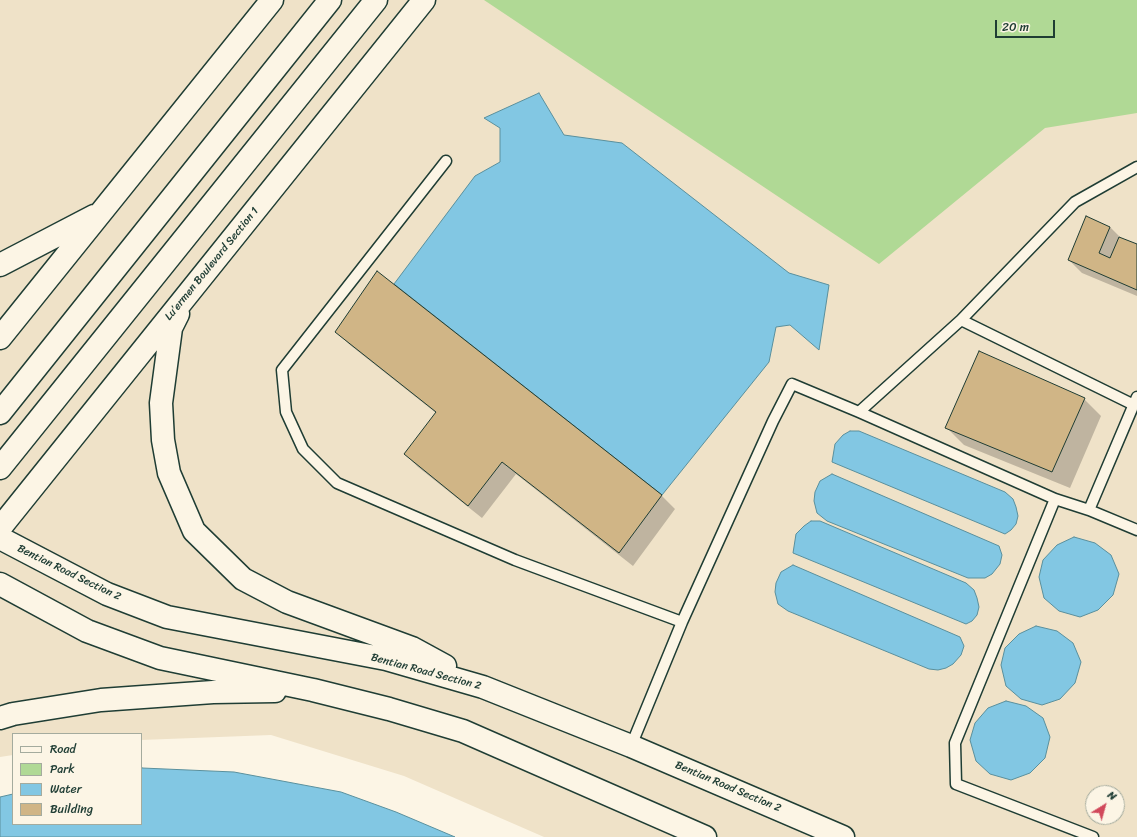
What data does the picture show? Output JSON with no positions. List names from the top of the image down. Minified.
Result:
{"streets":{"street":["Lu’ermen Boulevard Section 1","Bentian Road Section 2"]},"legend":["Road","Park","Water","Building"],"scale_bar":"20 m","north":"top right"}
